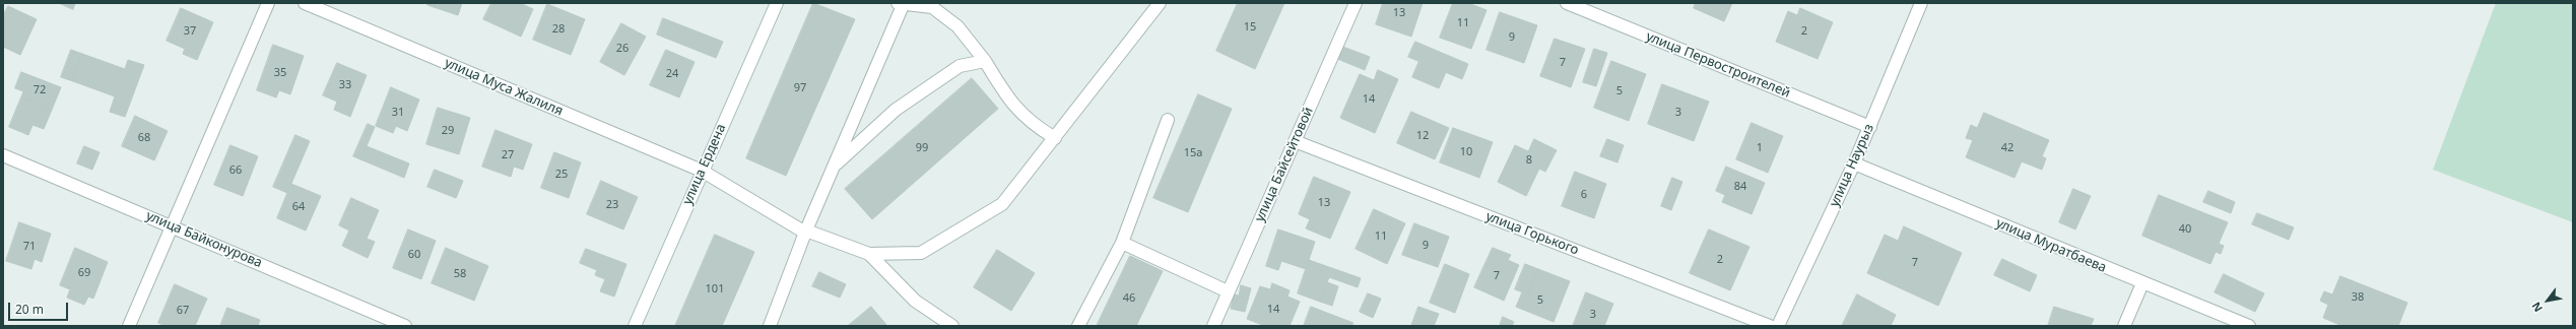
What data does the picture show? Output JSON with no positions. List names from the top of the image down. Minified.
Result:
{"streets":{"street":["улица Первостроителей","улица Муса Жалиля","улица Ердена","улица Байсейтовой","улица Наурыз","улица Горького","улица Байконурова","улица Муратбаева"]},"crossings":[["улица Первостроителей","улица Наурыз"],["улица Муса Жалиля","улица Ердена"],["улица Байсейтовой","улица Горького"],["улица Наурыз","улица Муратбаева"]],"house_numbers":["13","11","15","28","37","2","9","26","7","35","24","33","97","72","5","14","31","3","29","12","68","99","1","42","10","15а","27","8","66","25","84","6","13","23","64","40","11","9","71","60","2","7","69","58","7","101","38","46","5","14","67","3"],"scale_bar":"20 m","north":"bottom left"}
